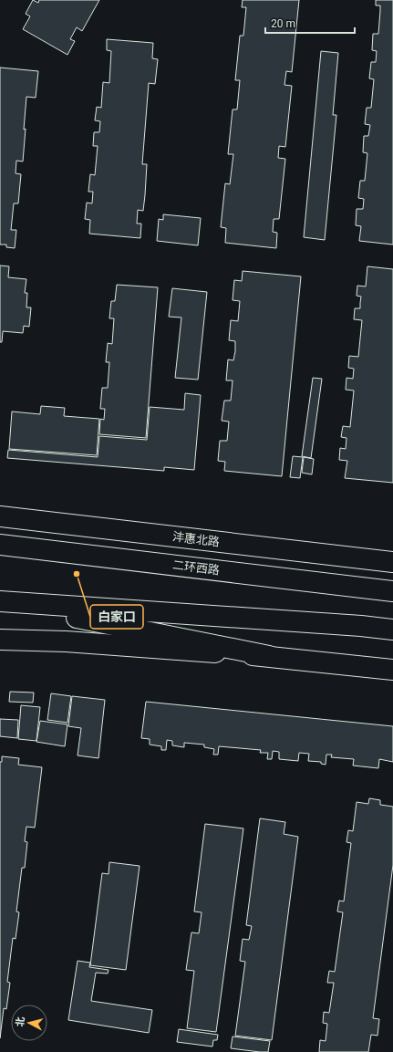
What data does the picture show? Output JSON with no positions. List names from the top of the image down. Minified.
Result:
{"streets":{"main road":["沣惠北路","二环西路"]},"places":["白家口"],"scale_bar":"20 m","north":"left"}
